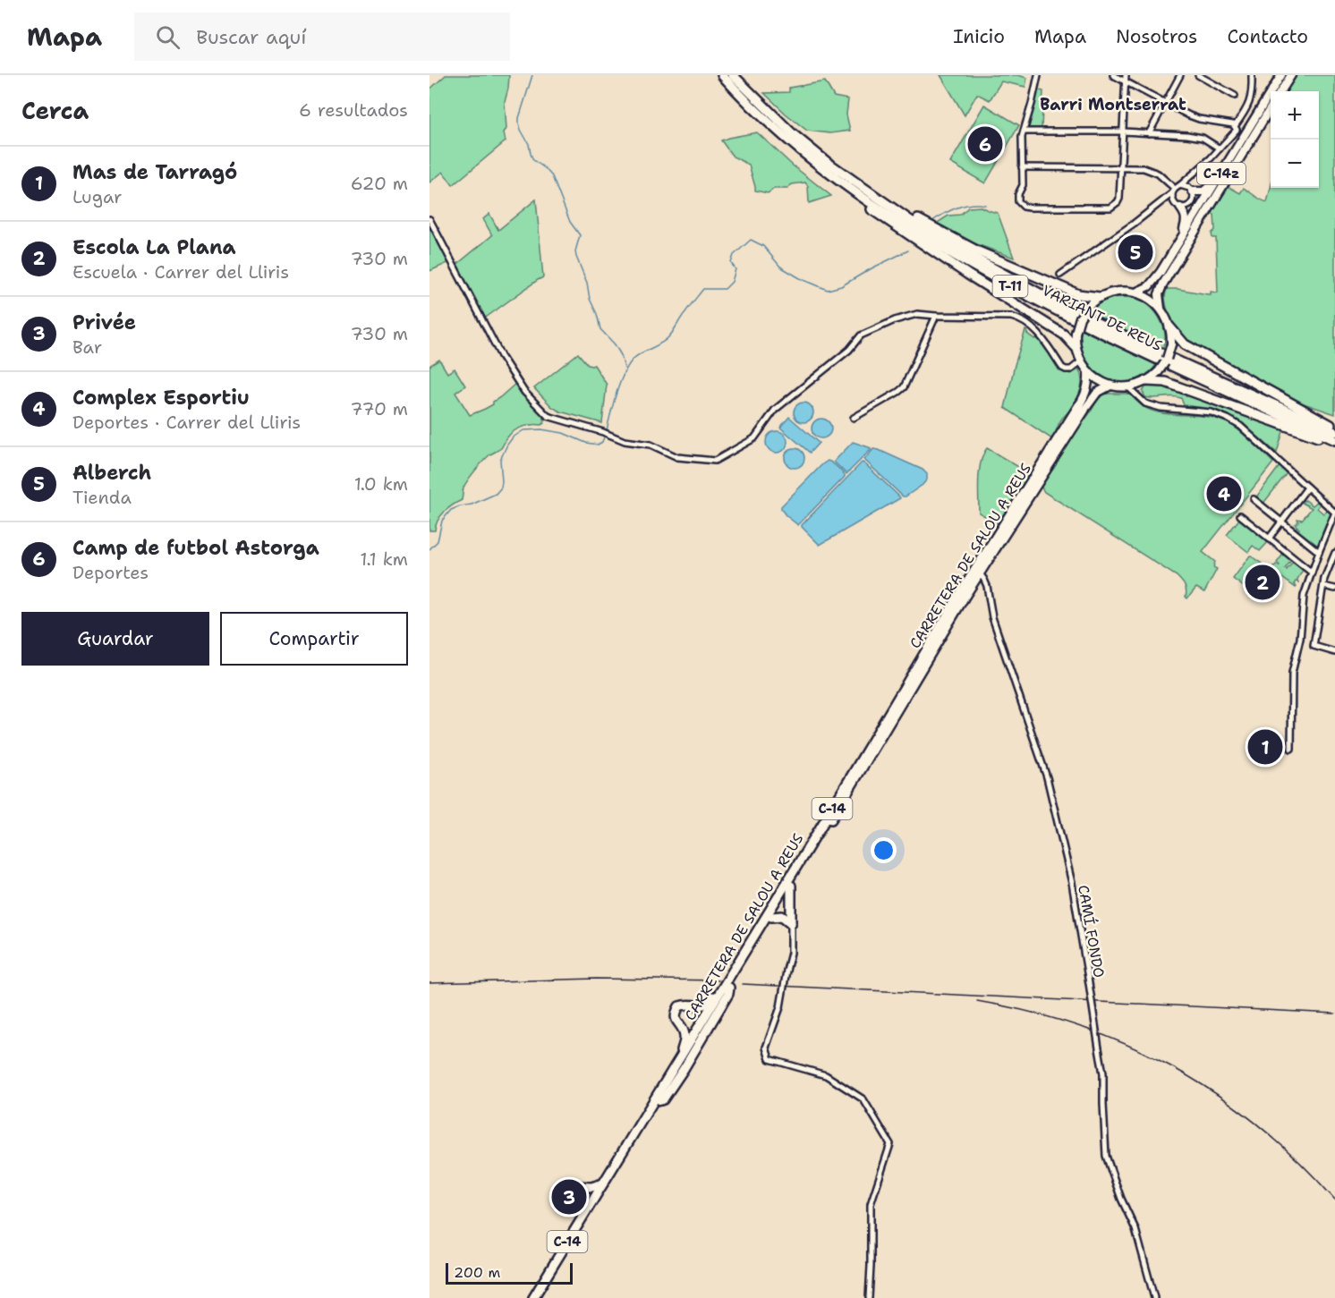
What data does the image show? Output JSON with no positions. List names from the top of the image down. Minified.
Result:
{"streets":{"highway":["T-11","VARIANT DE REUS","CARRETERA DE SALOU A REUS","C-14"],"main road":["C-14z"],"street":["CAMÍ FONDO"]},"crossings":[["C-14z","C-14"],["CARRETERA DE SALOU A REUS","C-14"],["C-14","CAMÍ FONDO"]],"districts":["Barri Montserrat"],"scale_bar":"200 m","page":{"header":"Mapa","search":"Buscar aquí","nav":["Inicio","Mapa","Nosotros","Contacto"],"heading":["Cerca","6 resultados"],"map_buttons":["+","−"],"pins":["6","5","4","2","1","3"],"list":[{"mark":"1","name":"Mas de Tarragó","note":"Lugar","value":"620 m"},{"mark":"2","name":"Escola La Plana","note":"Escuela · Carrer del Lliris","value":"730 m"},{"mark":"3","name":"Privée","note":"Bar","value":"730 m"},{"mark":"4","name":"Complex Esportiu","note":"Deportes · Carrer del Lliris","value":"770 m"},{"mark":"5","name":"Alberch","note":"Tienda","value":"1.0 km"},{"mark":"6","name":"Camp de futbol Astorga","note":"Deportes","value":"1.1 km"}],"buttons":["Guardar","Compartir"],"scale":"200 m"}}
